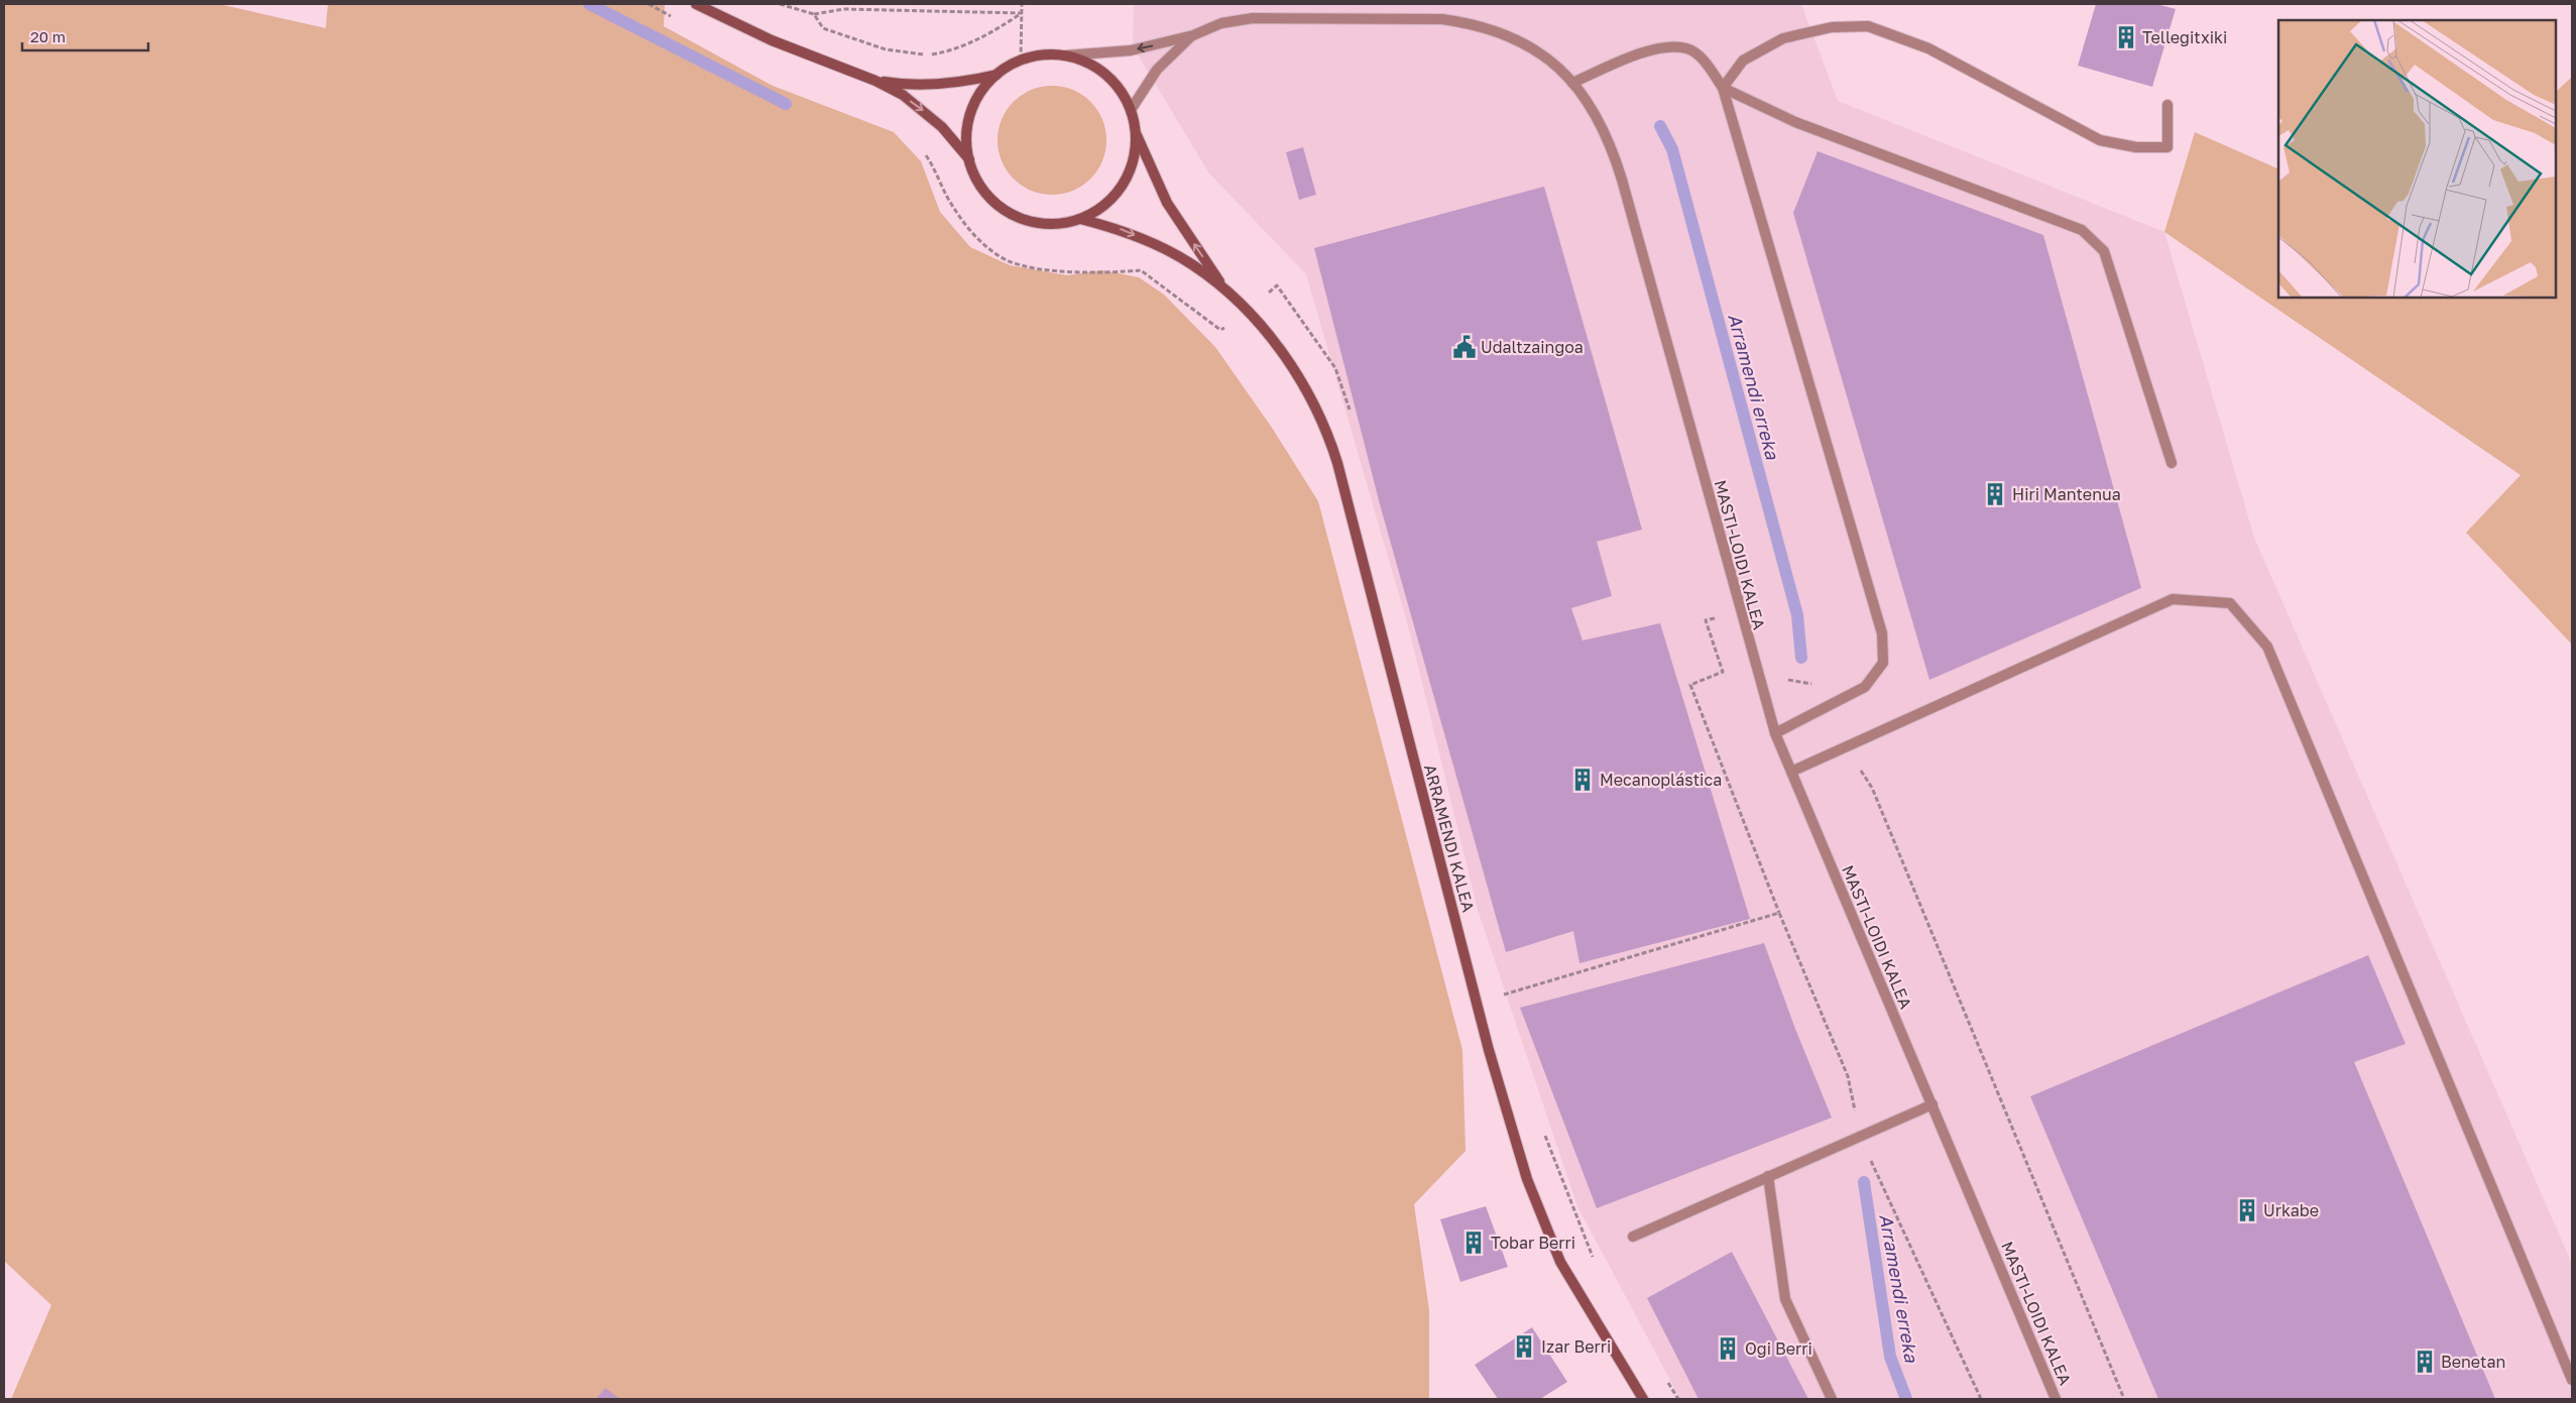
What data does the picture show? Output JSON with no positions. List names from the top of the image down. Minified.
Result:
{"streets":{"street":["MASTI-LOIDI KALEA","ARRAMENDI KALEA"]},"crossings":[["MASTI-LOIDI KALEA","ARRAMENDI KALEA"]],"water":["Arramendi erreka"],"places":{"building":["Tellegitxiki","Hiri Mantenua","Mecanoplástica","Urkabe","Tobar Berri","Izar Berri","Ogi Berri","Benetan"],"public building":["Udaltzaingoa"]},"scale_bar":"20 m"}
